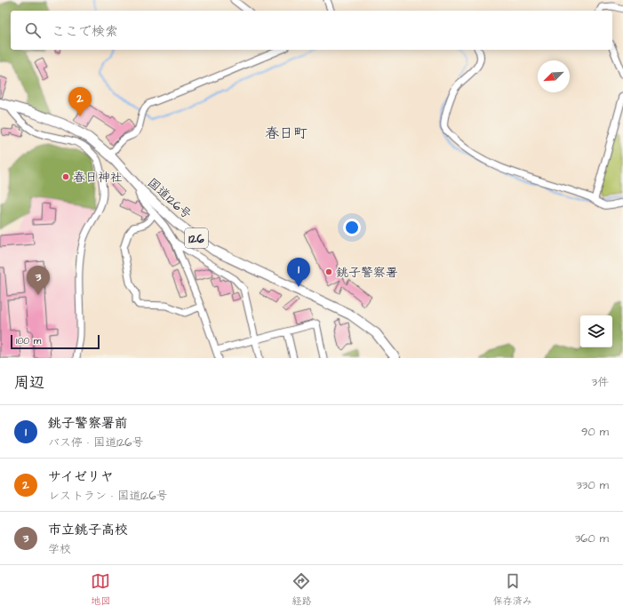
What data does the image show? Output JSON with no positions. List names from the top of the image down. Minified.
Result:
{"streets":{"highway":["国道126号","126"]},"districts":["春日町"],"places":["春日神社","銚子警察署"],"scale_bar":"100 m","north":"bottom left","page":{"search":"ここで検索","pins":["2","1","3"],"scale":"100 m","heading":["周辺","3件"],"list":[{"mark":"1","name":"銚子警察署前","note":"バス停 · 国道126号","value":"90 m"},{"mark":"2","name":"サイゼリヤ","note":"レストラン · 国道126号","value":"330 m"},{"mark":"3","name":"市立銚子高校","note":"学校","value":"360 m"}],"nav":["地図","経路","保存済み"]}}
